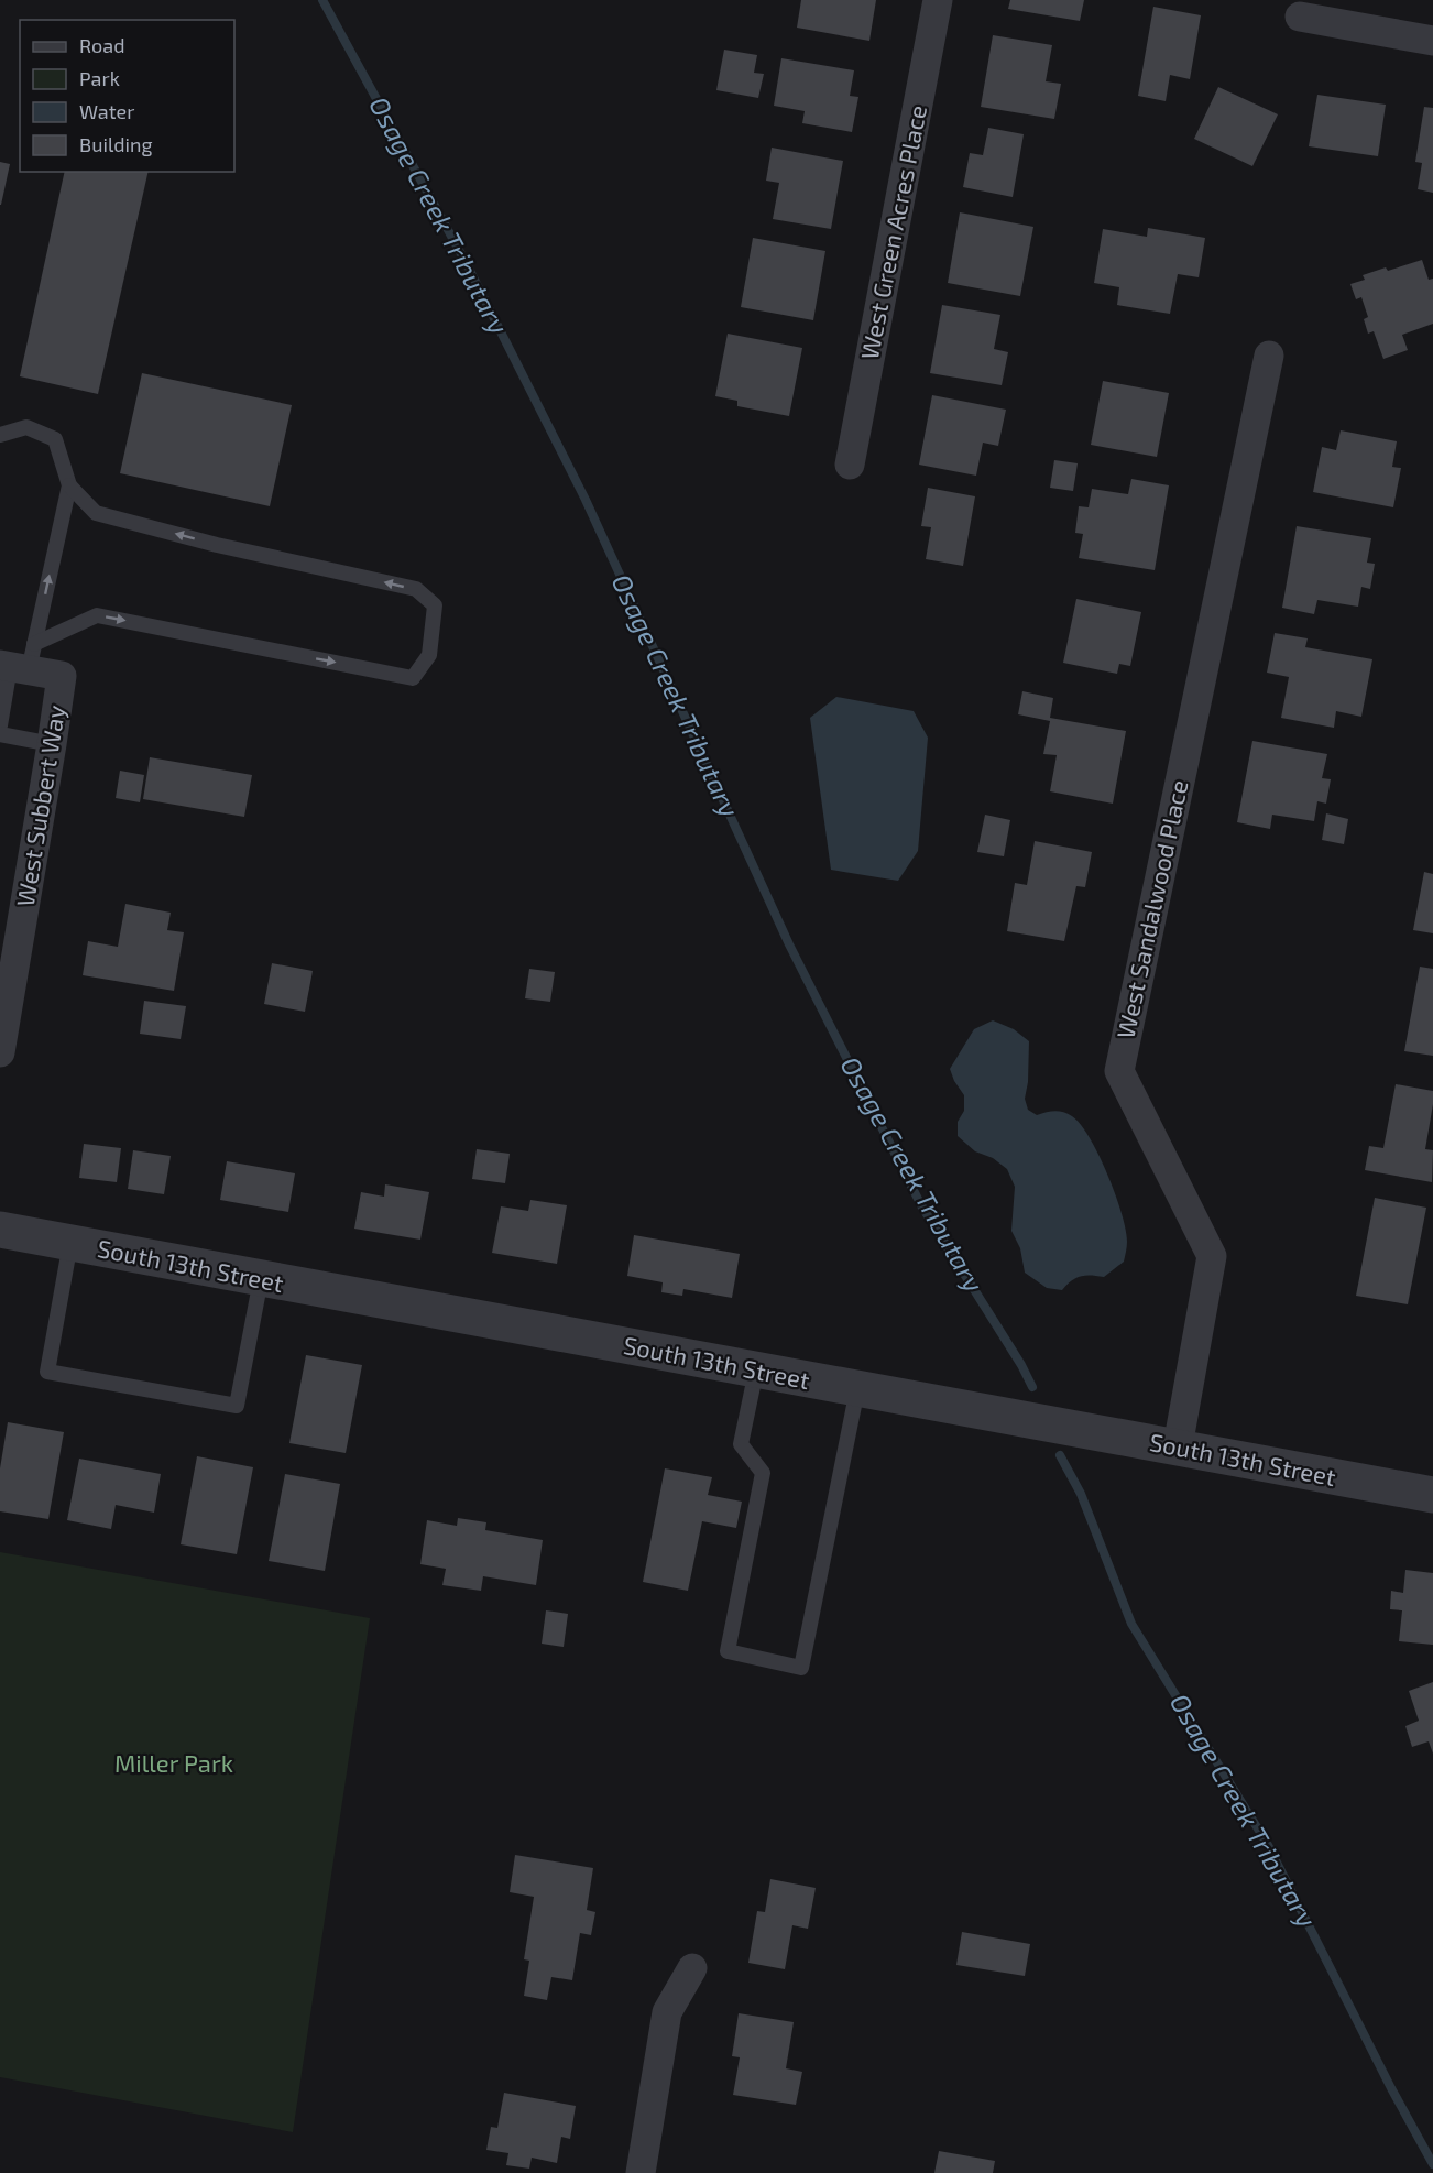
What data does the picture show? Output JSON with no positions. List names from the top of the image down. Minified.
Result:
{"streets":{"street":["West Green Acres Place","West Subbert Way","West Sandalwood Place","South 13th Street"]},"crossings":[["West Sandalwood Place","South 13th Street"]],"water":["Osage Creek Tributary"],"parks":["Miller Park"],"legend":["Road","Park","Water","Building"]}
